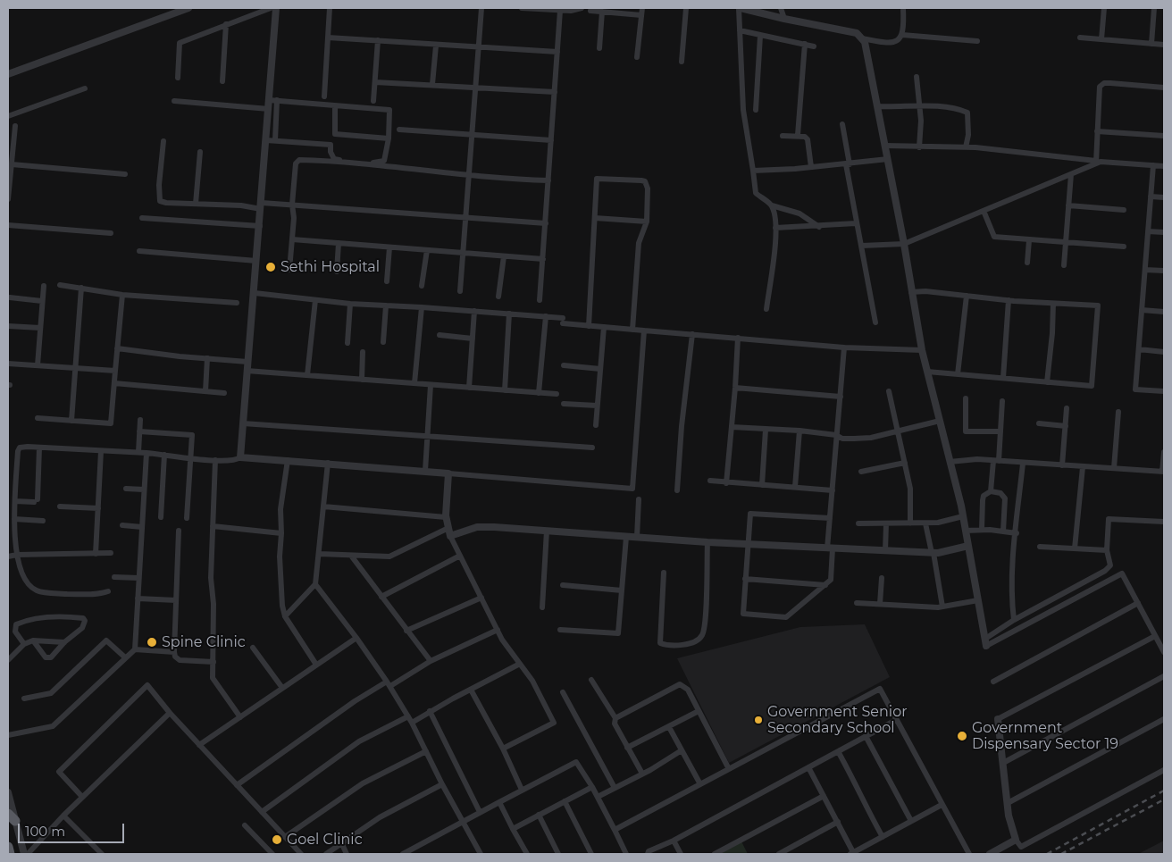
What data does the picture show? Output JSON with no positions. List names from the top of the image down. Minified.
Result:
{"places":["Sethi Hospital","Spine Clinic","Government Senior Secondary School","Government Dispensary Sector 19","Goel Clinic"],"scale_bar":"100 m"}
